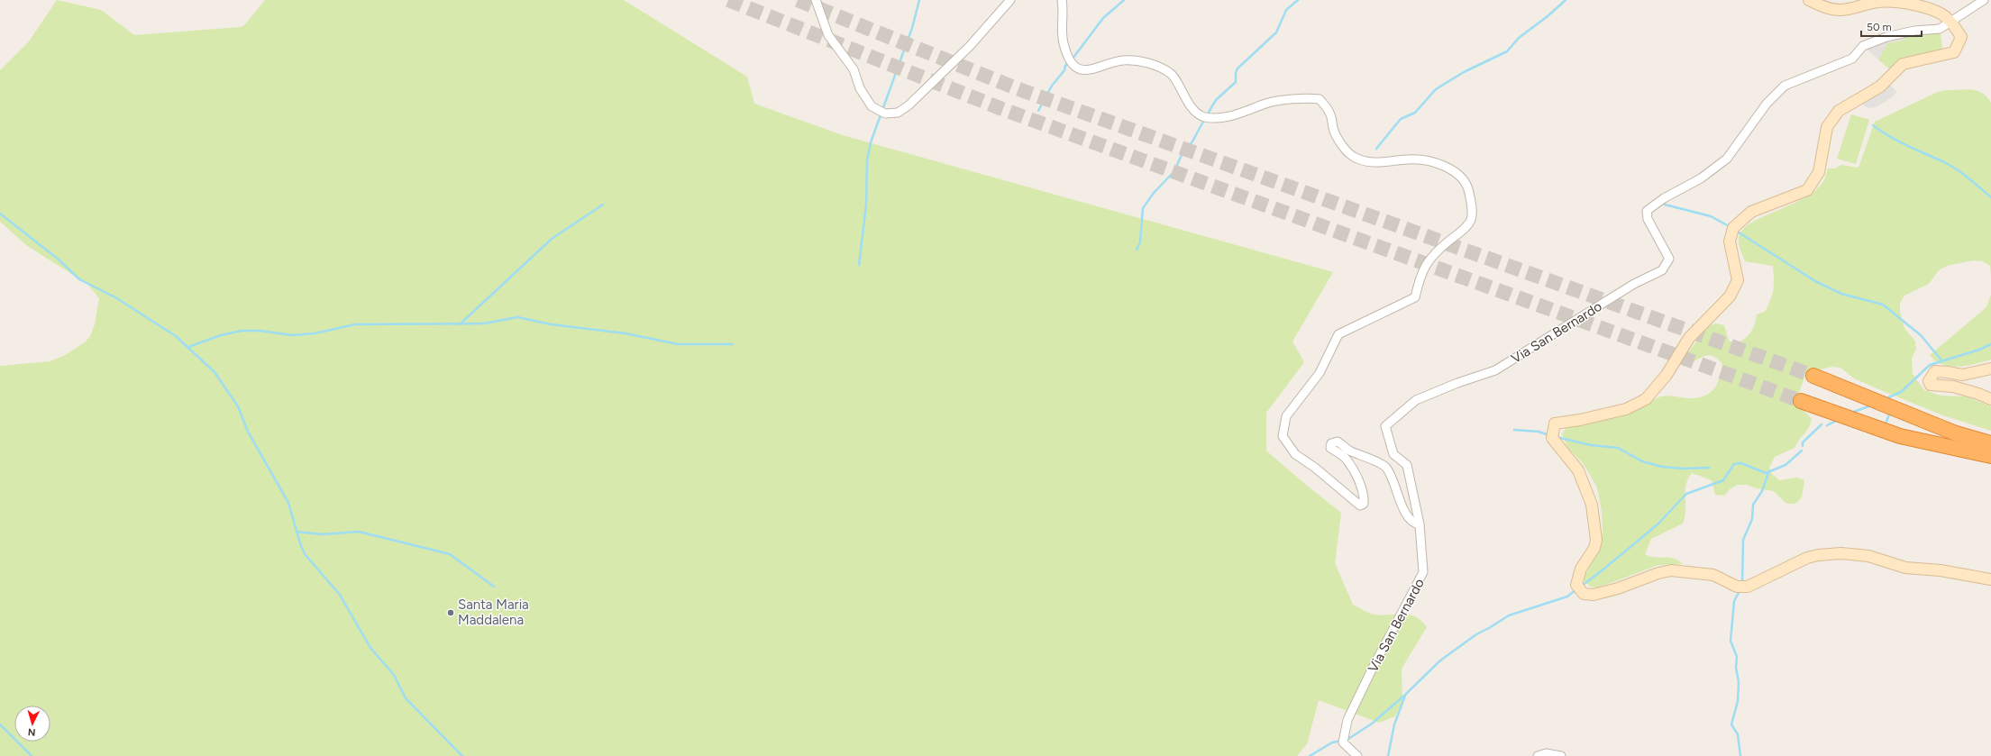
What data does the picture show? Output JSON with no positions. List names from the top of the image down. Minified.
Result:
{"streets":{"street":["Via San Bernardo"]},"places":["Santa Maria Maddalena"],"scale_bar":"50 m","north":"bottom"}
